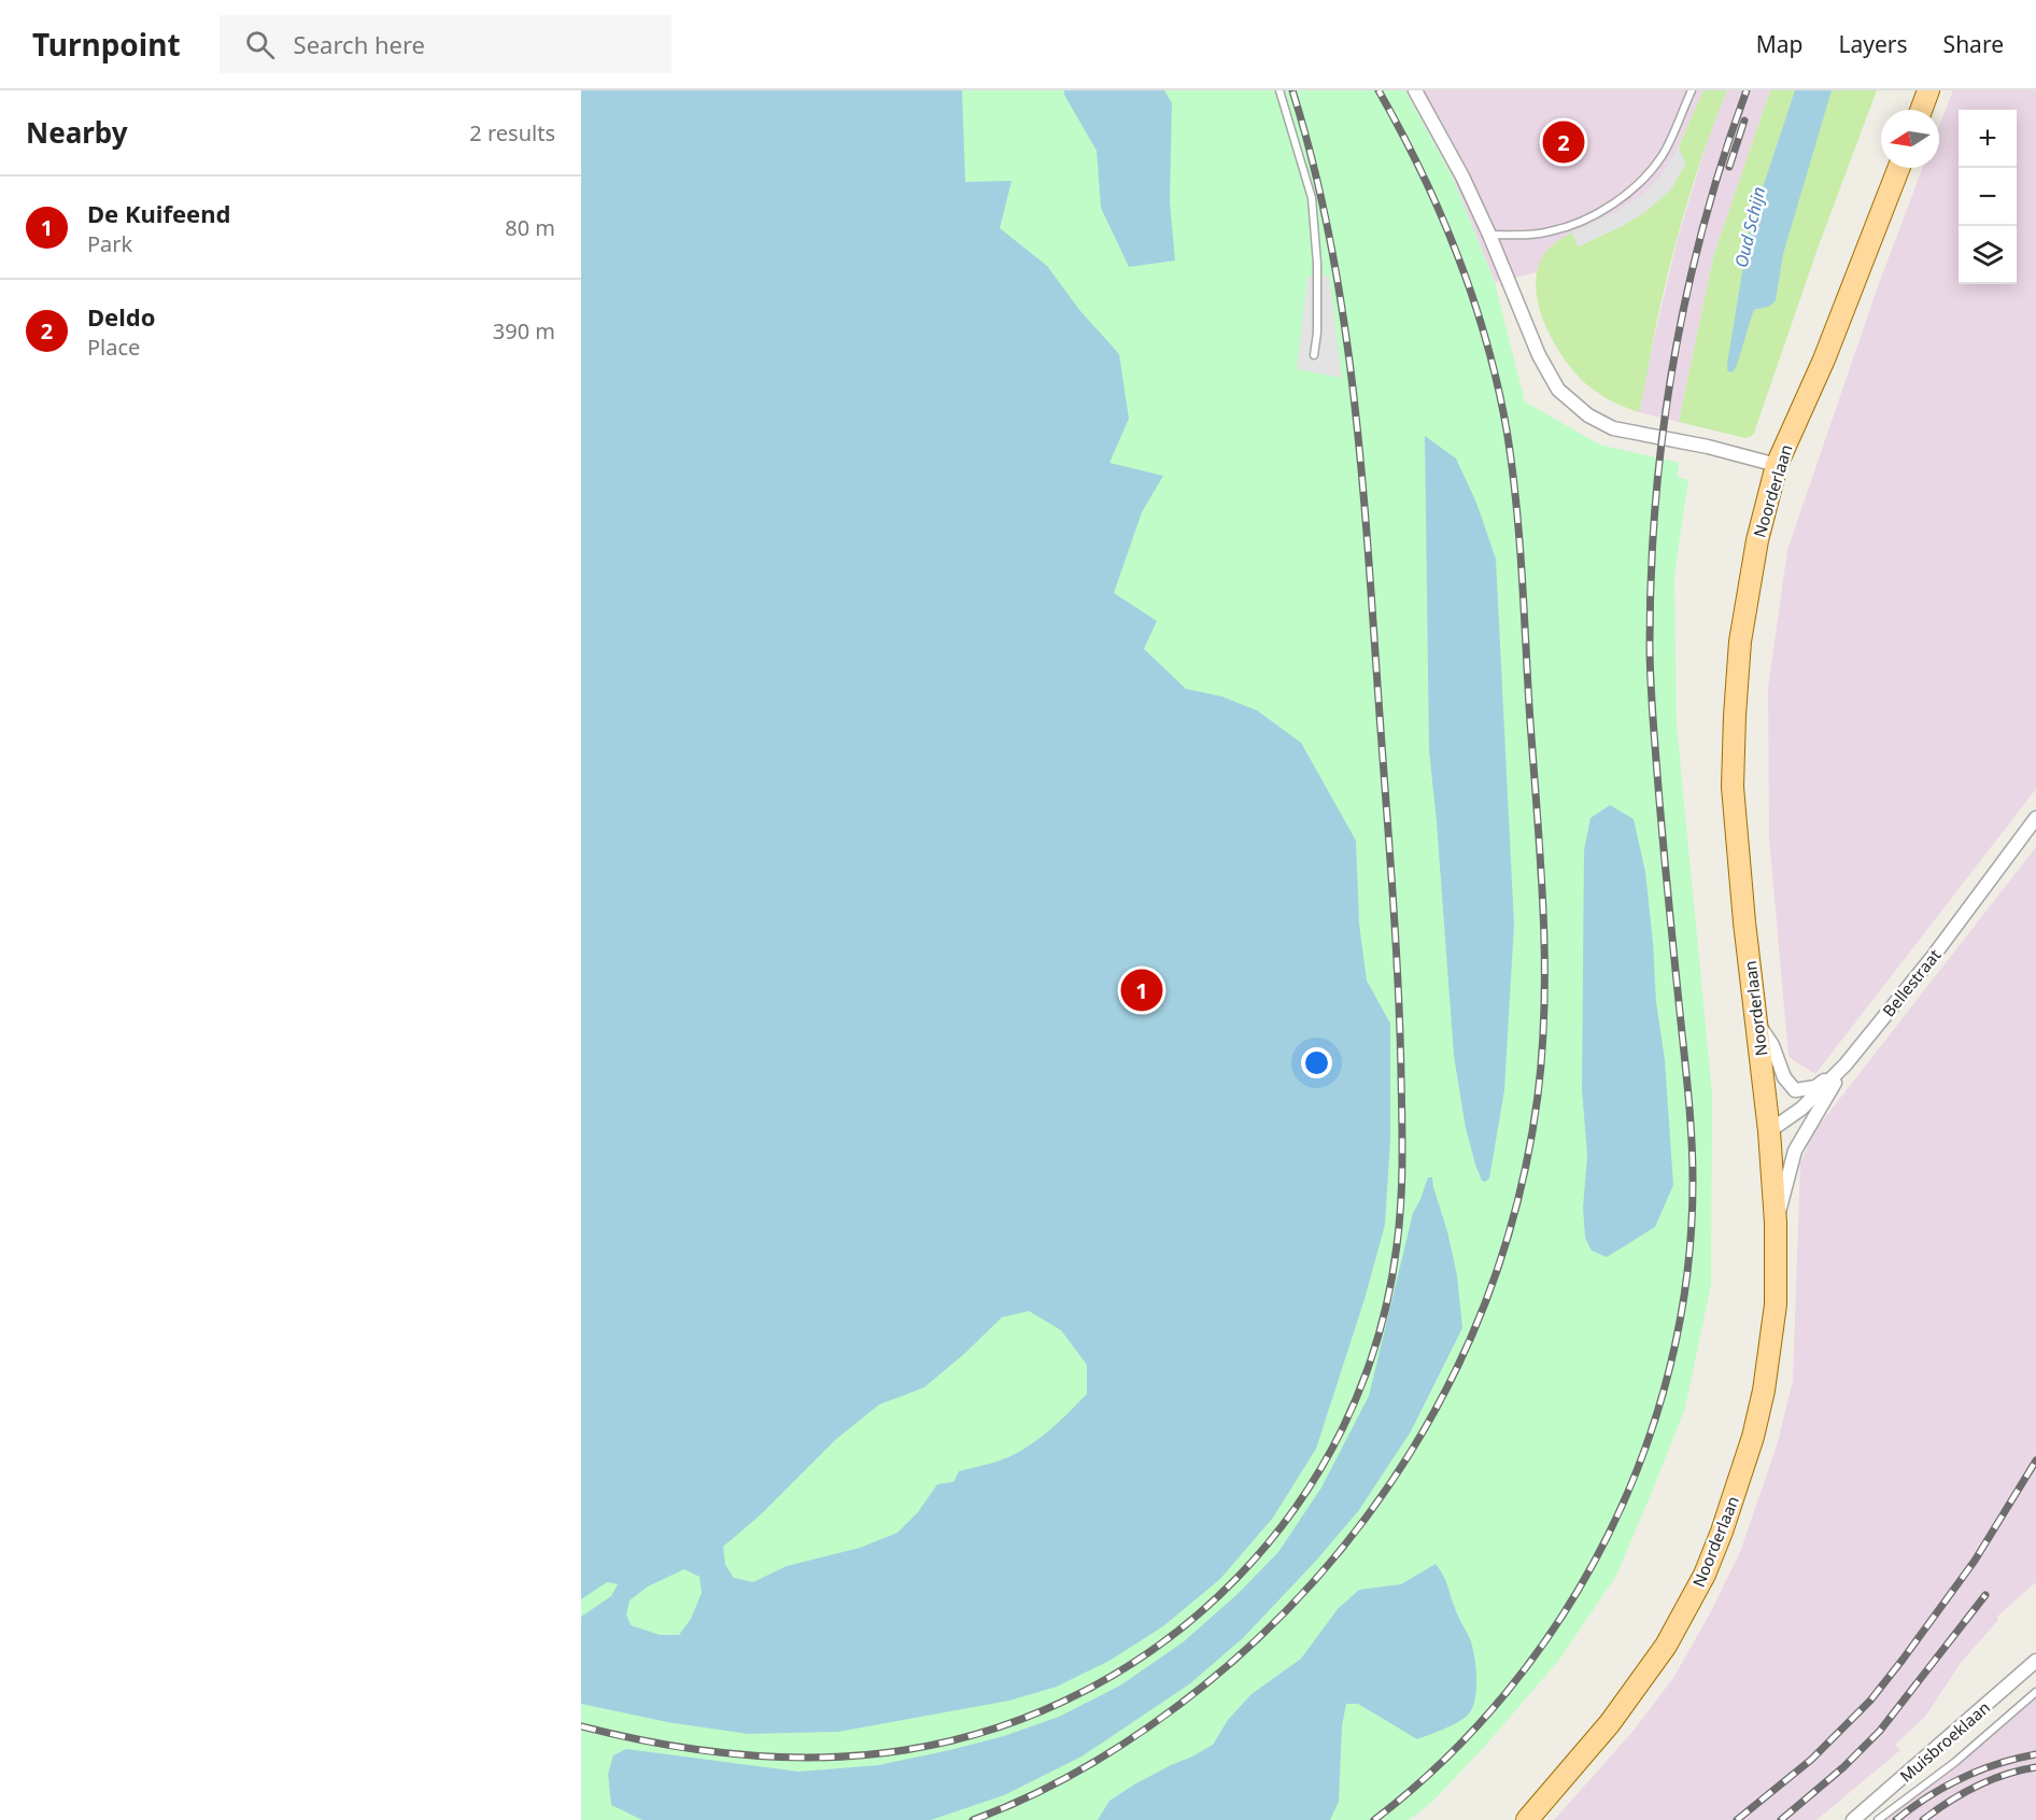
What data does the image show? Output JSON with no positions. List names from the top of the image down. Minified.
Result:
{"streets":{"main road":["Noorderlaan"],"street":["Bellestraat","Muisbroeklaan"]},"crossings":[["Noorderlaan","Bellestraat"]],"water":["Oud Schijn"],"north":"left","page":{"header":"Turnpoint","search":"Search here","nav":["Map","Layers","Share"],"heading":["Nearby","2 results"],"map_buttons":["+","−"],"pins":["2","1"],"list":[{"mark":"1","name":"De Kuifeend","note":"Park","value":"80 m"},{"mark":"2","name":"Deldo","note":"Place","value":"390 m"}]}}
